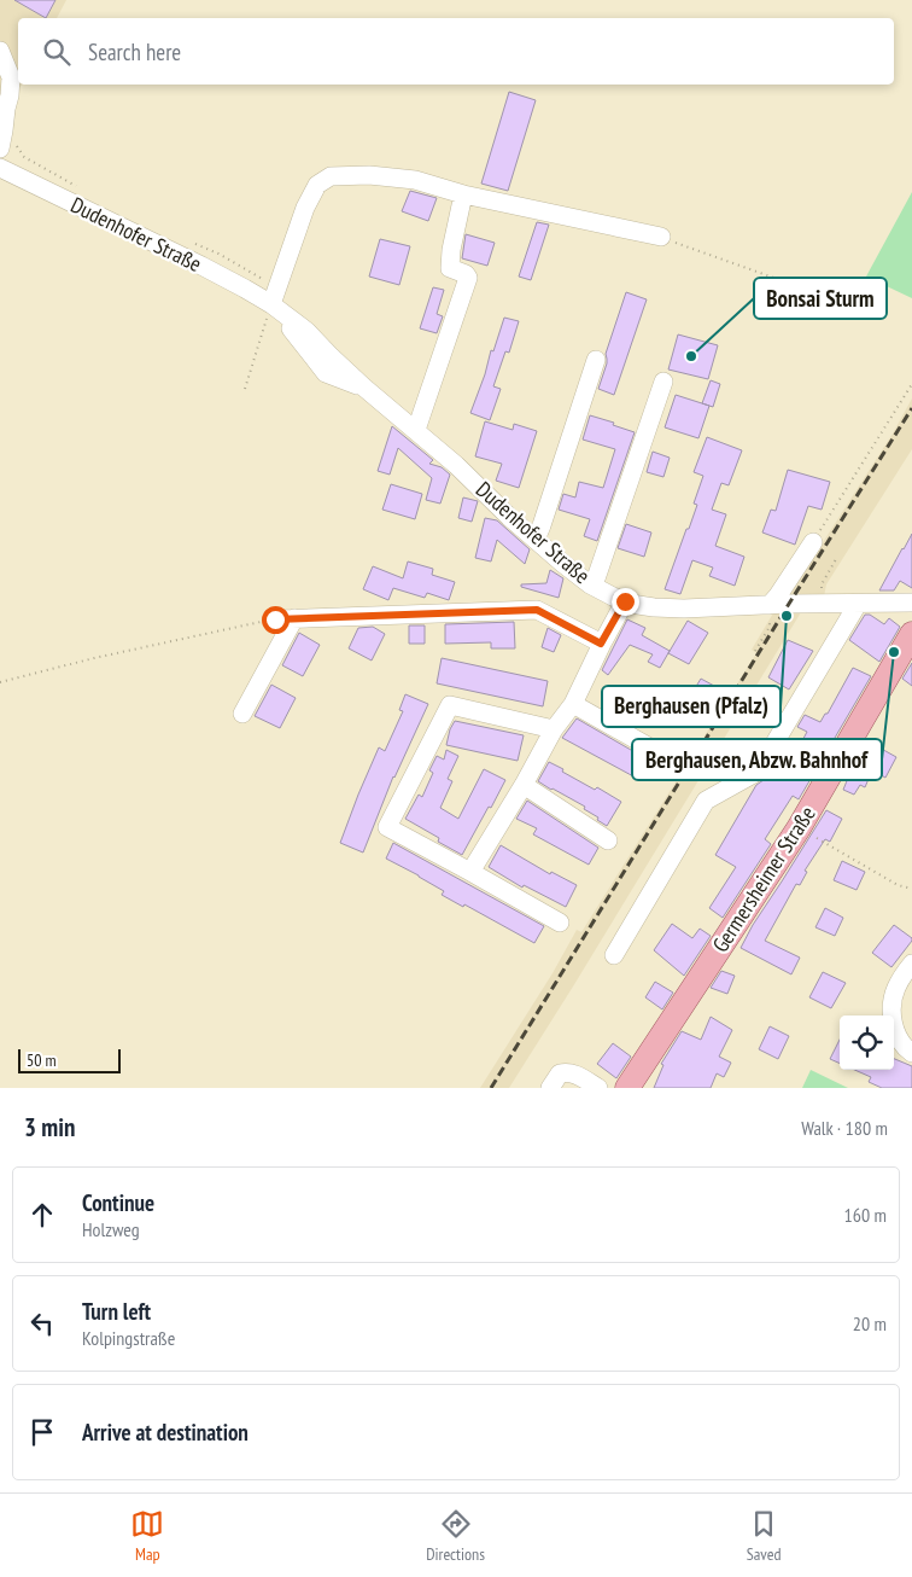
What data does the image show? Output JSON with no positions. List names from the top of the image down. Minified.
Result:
{"streets":{"main road":["Germersheimer Straße"],"street":["Dudenhofer Straße"]},"places":["Bonsai Sturm","Berghausen (Pfalz)","Berghausen, Abzw. Bahnhof"],"scale_bar":"50 m","page":{"search":"Search here","scale":"50 m","heading":["3 min","Walk · 180 m"],"list":[["Continue","Holzweg","160 m"],["Turn left","Kolpingstraße","20 m"],"Arrive at destination"],"nav":["Map","Directions","Saved"]}}
